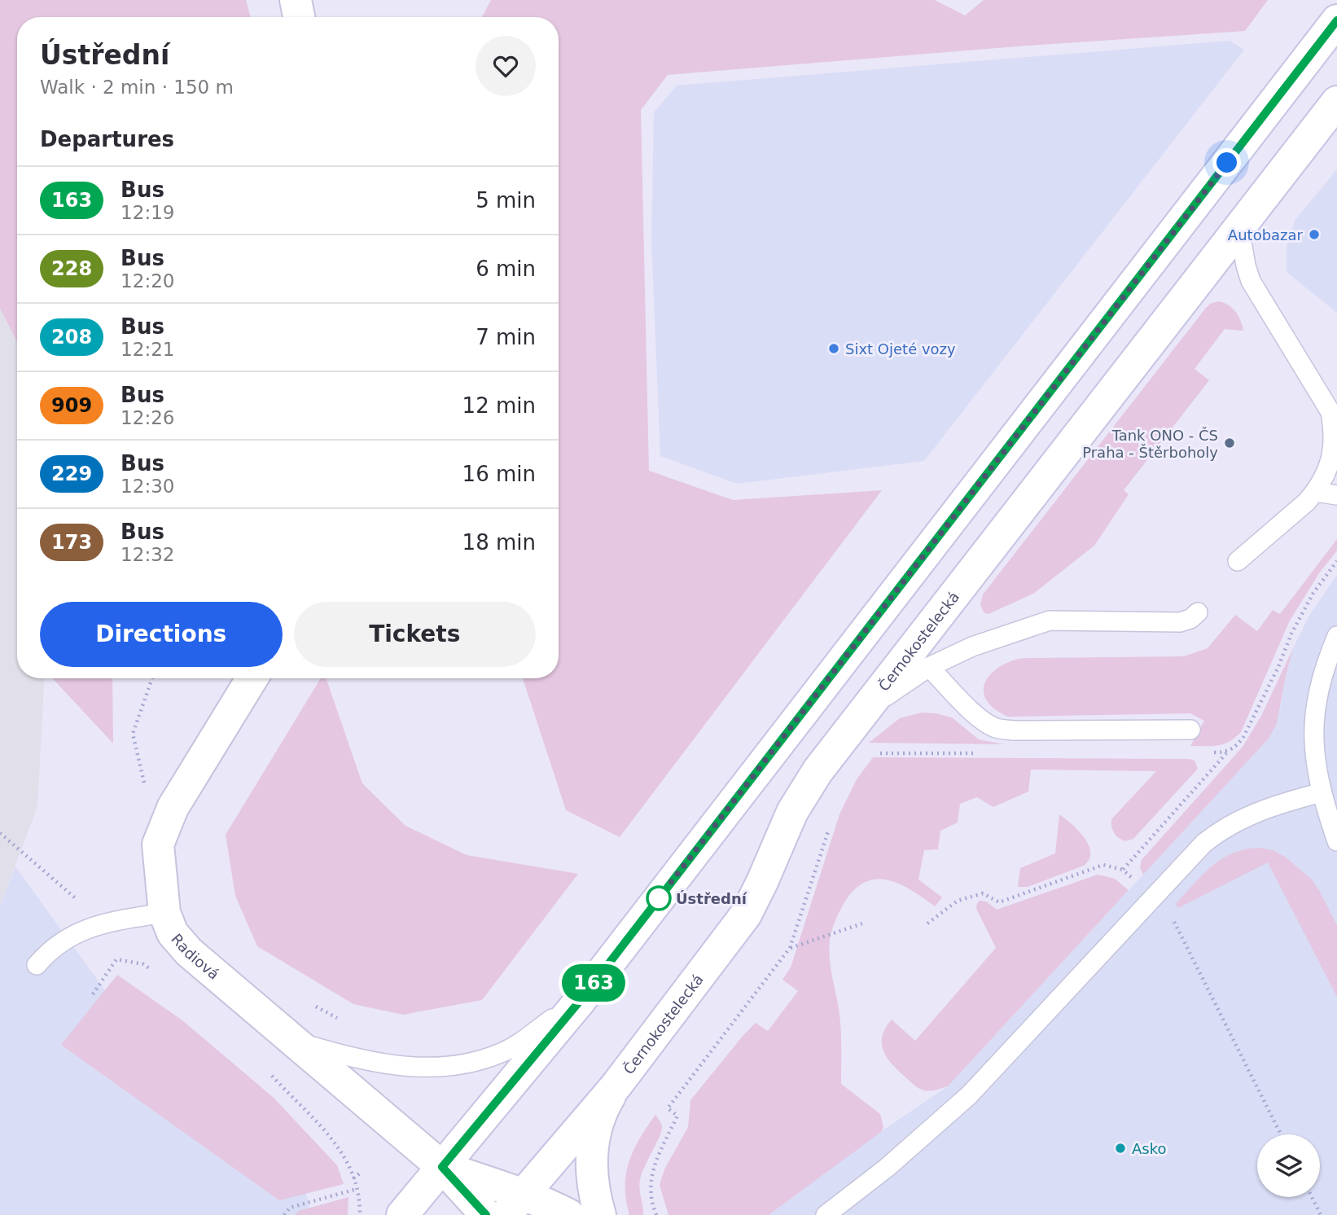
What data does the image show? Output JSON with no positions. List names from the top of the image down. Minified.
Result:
{"streets":{"main road":["Černokostelecká","Radiová"]},"places":["Autobazar","Sixt Ojeté vozy","Tank ONO - ČS Praha - Štěrboholy","Ústřední","Asko"],"lines":["bus line 163"],"page":{"on_map":"163","heading":[["Ústřední","Walk · 2 min · 150 m"],"Departures"],"list":[{"mark":"163","name":"Bus","note":"12:19","value":"5 min"},{"mark":"228","name":"Bus","note":"12:20","value":"6 min"},{"mark":"208","name":"Bus","note":"12:21","value":"7 min"},{"mark":"909","name":"Bus","note":"12:26","value":"12 min"},{"mark":"229","name":"Bus","note":"12:30","value":"16 min"},{"mark":"173","name":"Bus","note":"12:32","value":"18 min"}],"buttons":["Directions","Tickets"]}}
